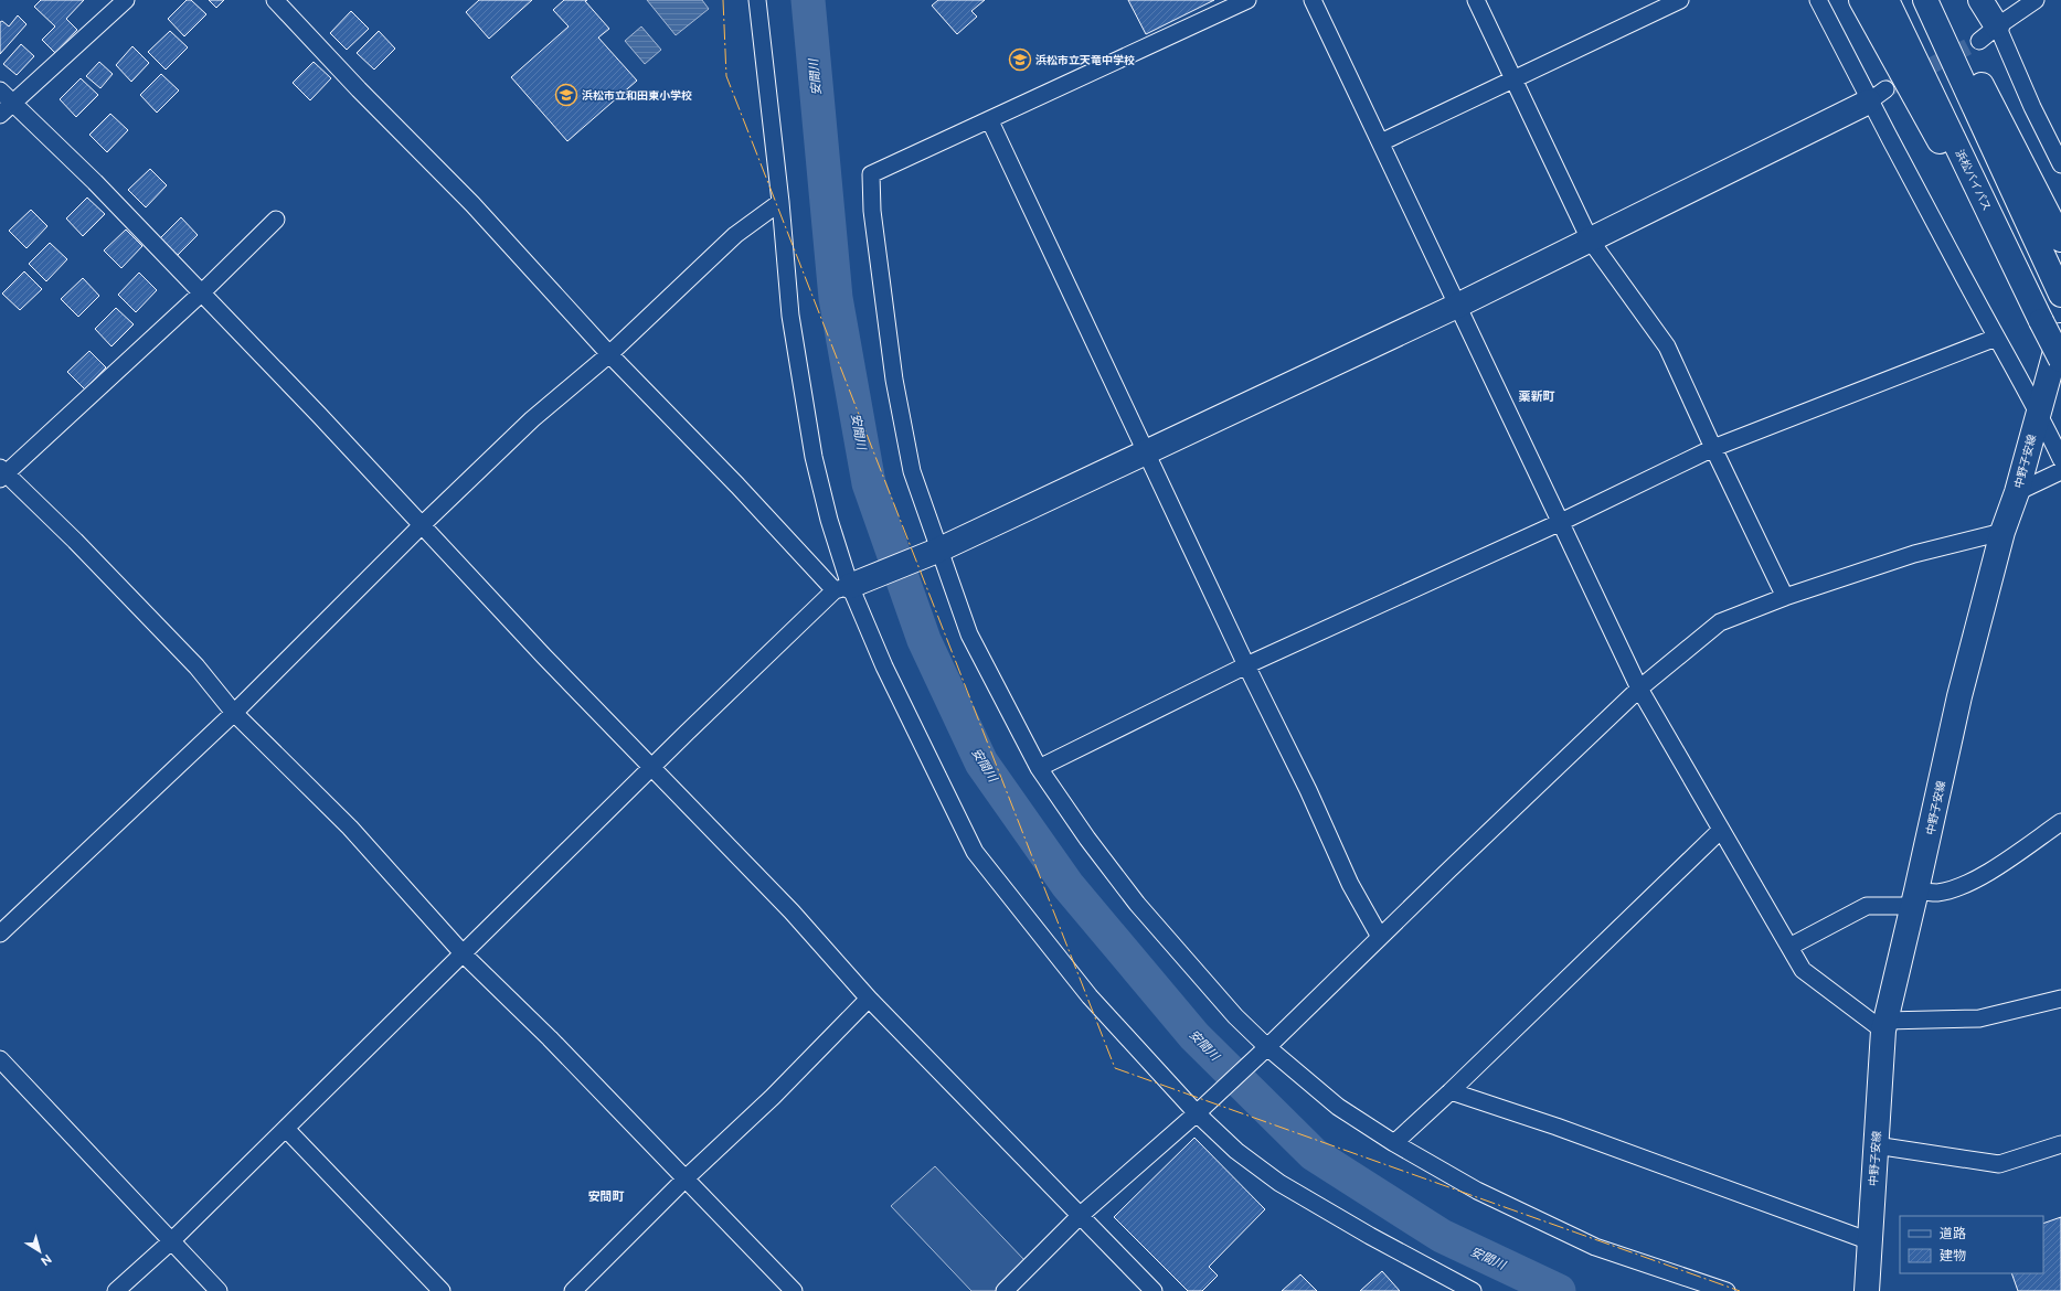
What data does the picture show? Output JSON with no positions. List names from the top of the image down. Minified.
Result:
{"streets":{"main road":["浜松バイパス","中野子安線"]},"crossings":[["浜松バイパス","中野子安線"]],"districts":["薬新町","安間町"],"water":["安間川"],"places":{"school or university":["浜松市立天竜中学校","浜松市立和田東小学校"]},"legend":["道路","建物"],"north":"bottom right"}
